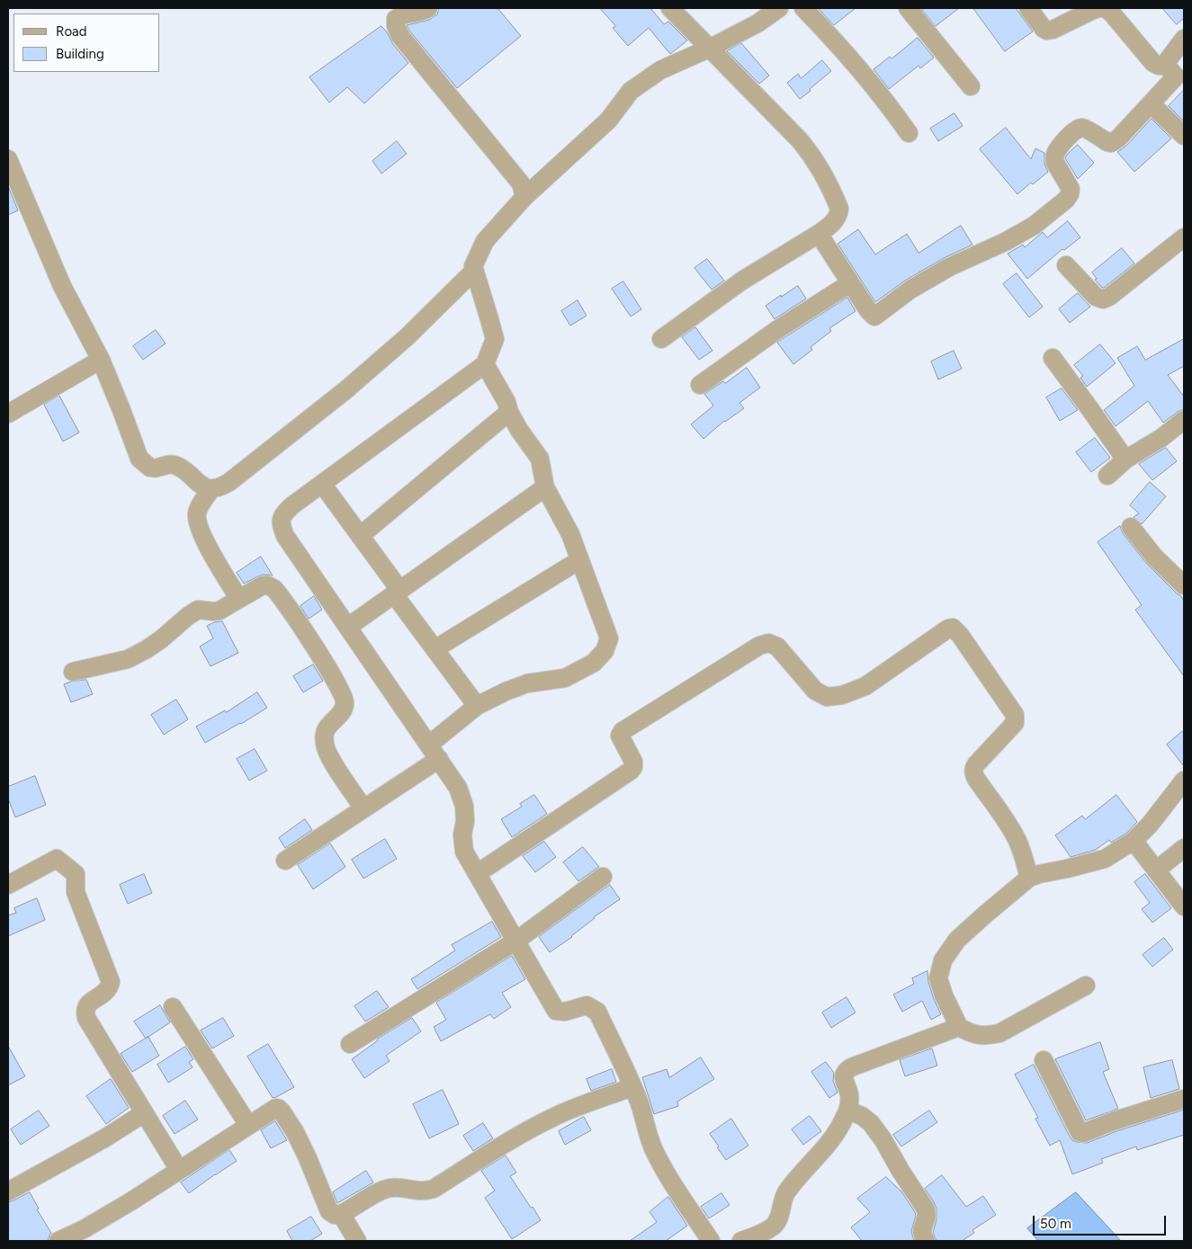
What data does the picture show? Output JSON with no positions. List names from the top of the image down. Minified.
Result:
{"legend":["Road","Building"],"scale_bar":"50 m"}
